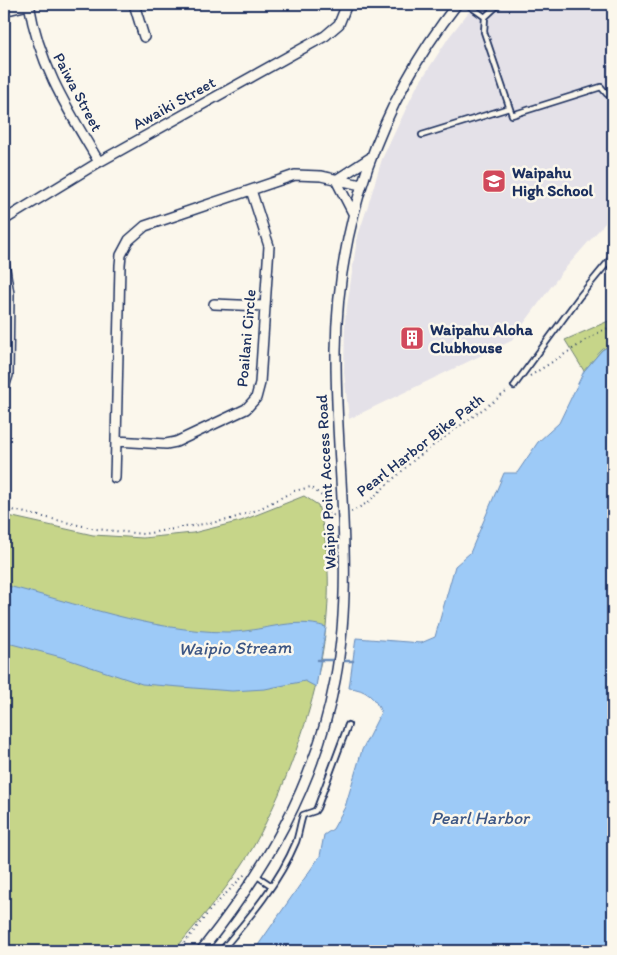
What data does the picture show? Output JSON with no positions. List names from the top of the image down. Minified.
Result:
{"streets":{"street":["Paiwa Street","Awaiki Street","Poailani Circle","Waipio Point Access Road"],"path":["Pearl Harbor Bike Path"]},"crossings":[["Paiwa Street","Awaiki Street"],["Pearl Harbor Bike Path","Waipio Point Access Road"]],"water":["Waipio Stream","Pearl Harbor"],"places":{"school or university":["Waipahu High School"],"building":["Waipahu Aloha Clubhouse"]}}
